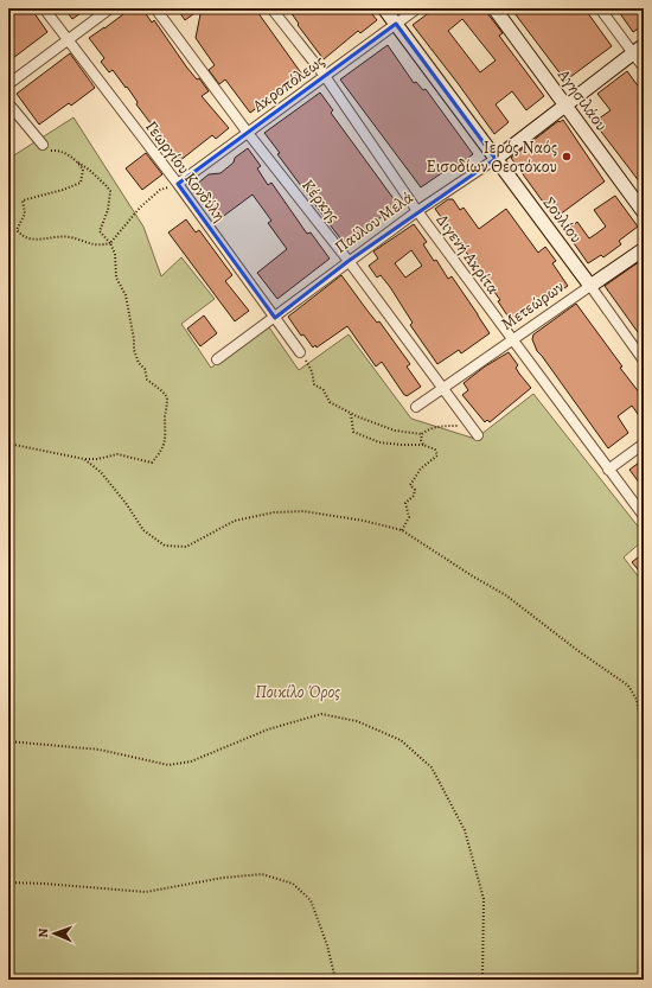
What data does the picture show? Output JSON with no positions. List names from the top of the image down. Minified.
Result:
{"streets":{"street":["Ακροπόλεως","Αγησιλάου","Γεωργίου Κονδύλη","Κέρκης","Σουλίου","Παύλου Μελά","Διγενή Ακρίτα","Μετεώρων"]},"crossings":[["Ακροπόλεως","Γεωργίου Κονδύλη"],["Ακροπόλεως","Κέρκης"],["Ακροπόλεως","Σουλίου"],["Ακροπόλεως","Διγενή Ακρίτα"],["Αγησιλάου","Παύλου Μελά"],["Γεωργίου Κονδύλη","Παύλου Μελά"],["Κέρκης","Παύλου Μελά"],["Κέρκης","Μετεώρων"],["Σουλίου","Παύλου Μελά"],["Σουλίου","Μετεώρων"],["Παύλου Μελά","Διγενή Ακρίτα"],["Διγενή Ακρίτα","Μετεώρων"]],"parks":["Ποικίλο Όρος"],"places":["Ιερός Ναός Εισοδίων Θεοτόκου"],"north":"left"}
